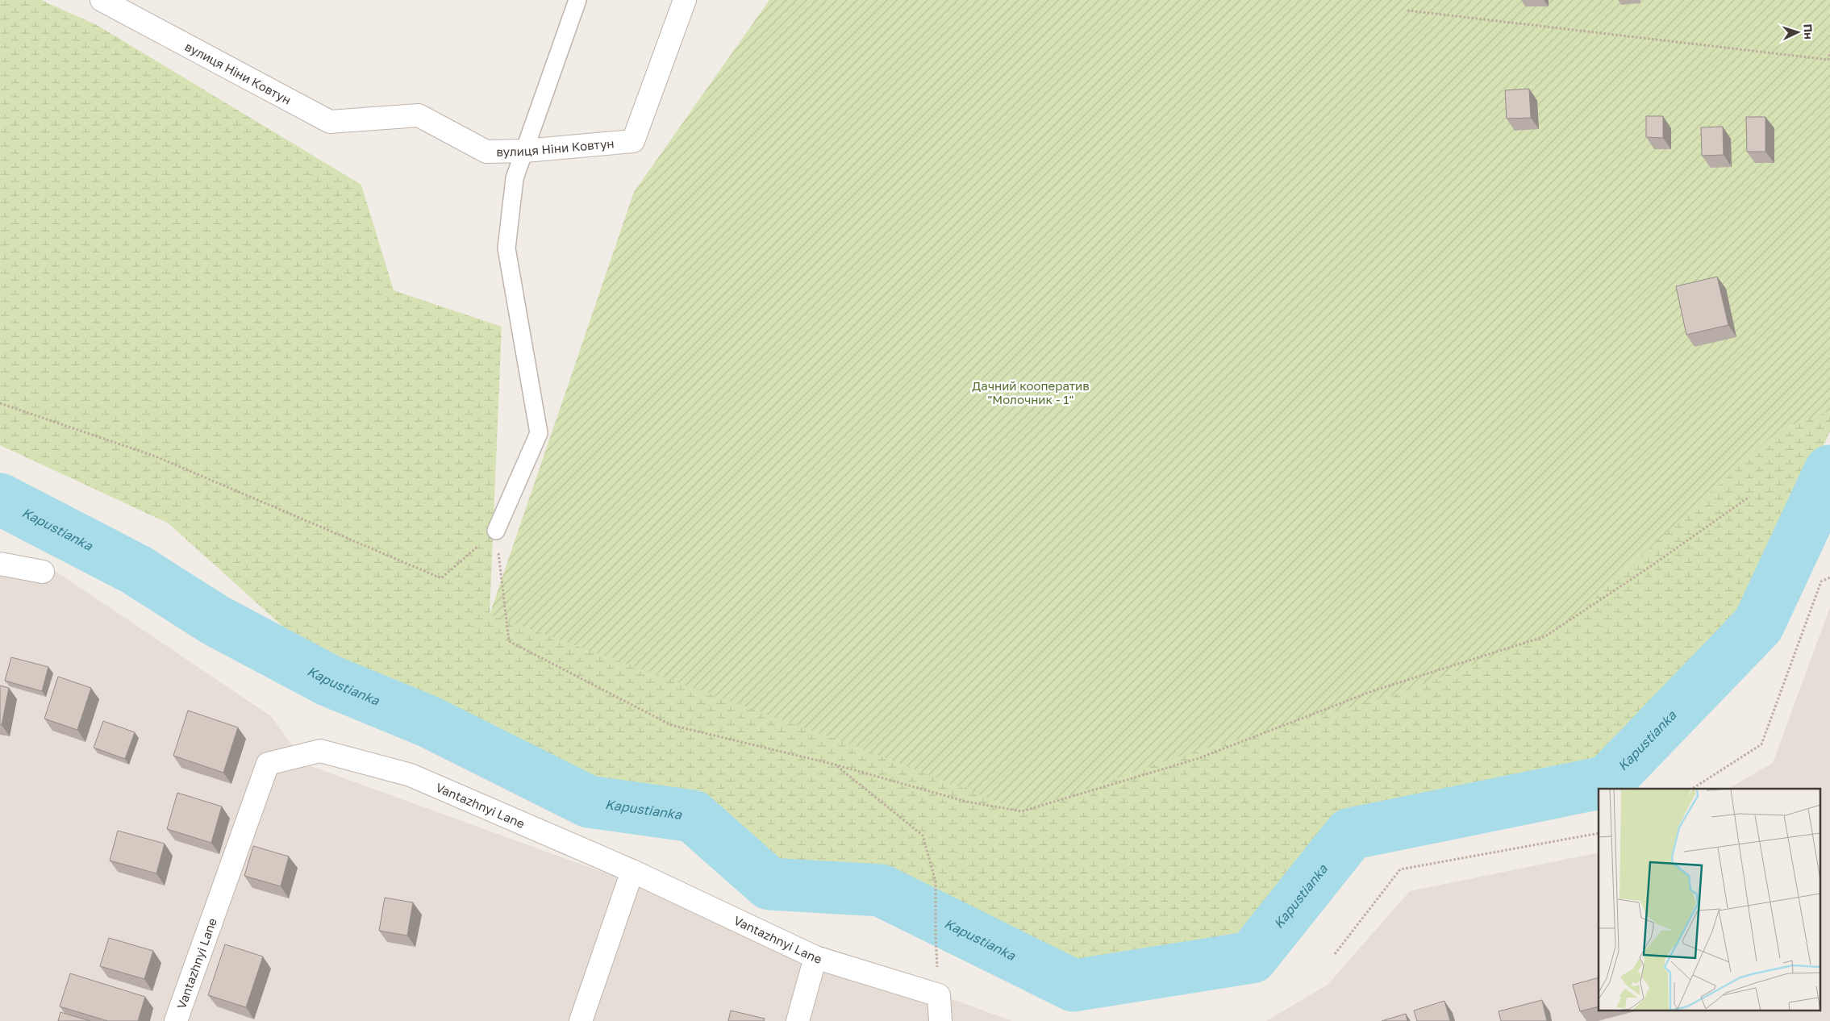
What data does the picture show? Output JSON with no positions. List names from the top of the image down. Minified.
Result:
{"streets":{"street":["вулиця Ніни Ковтун","Vantazhnyi Lane"]},"water":["Kapustianka"],"parks":["Дачний кооператив \"Молочник - 1\""],"north":"right"}
